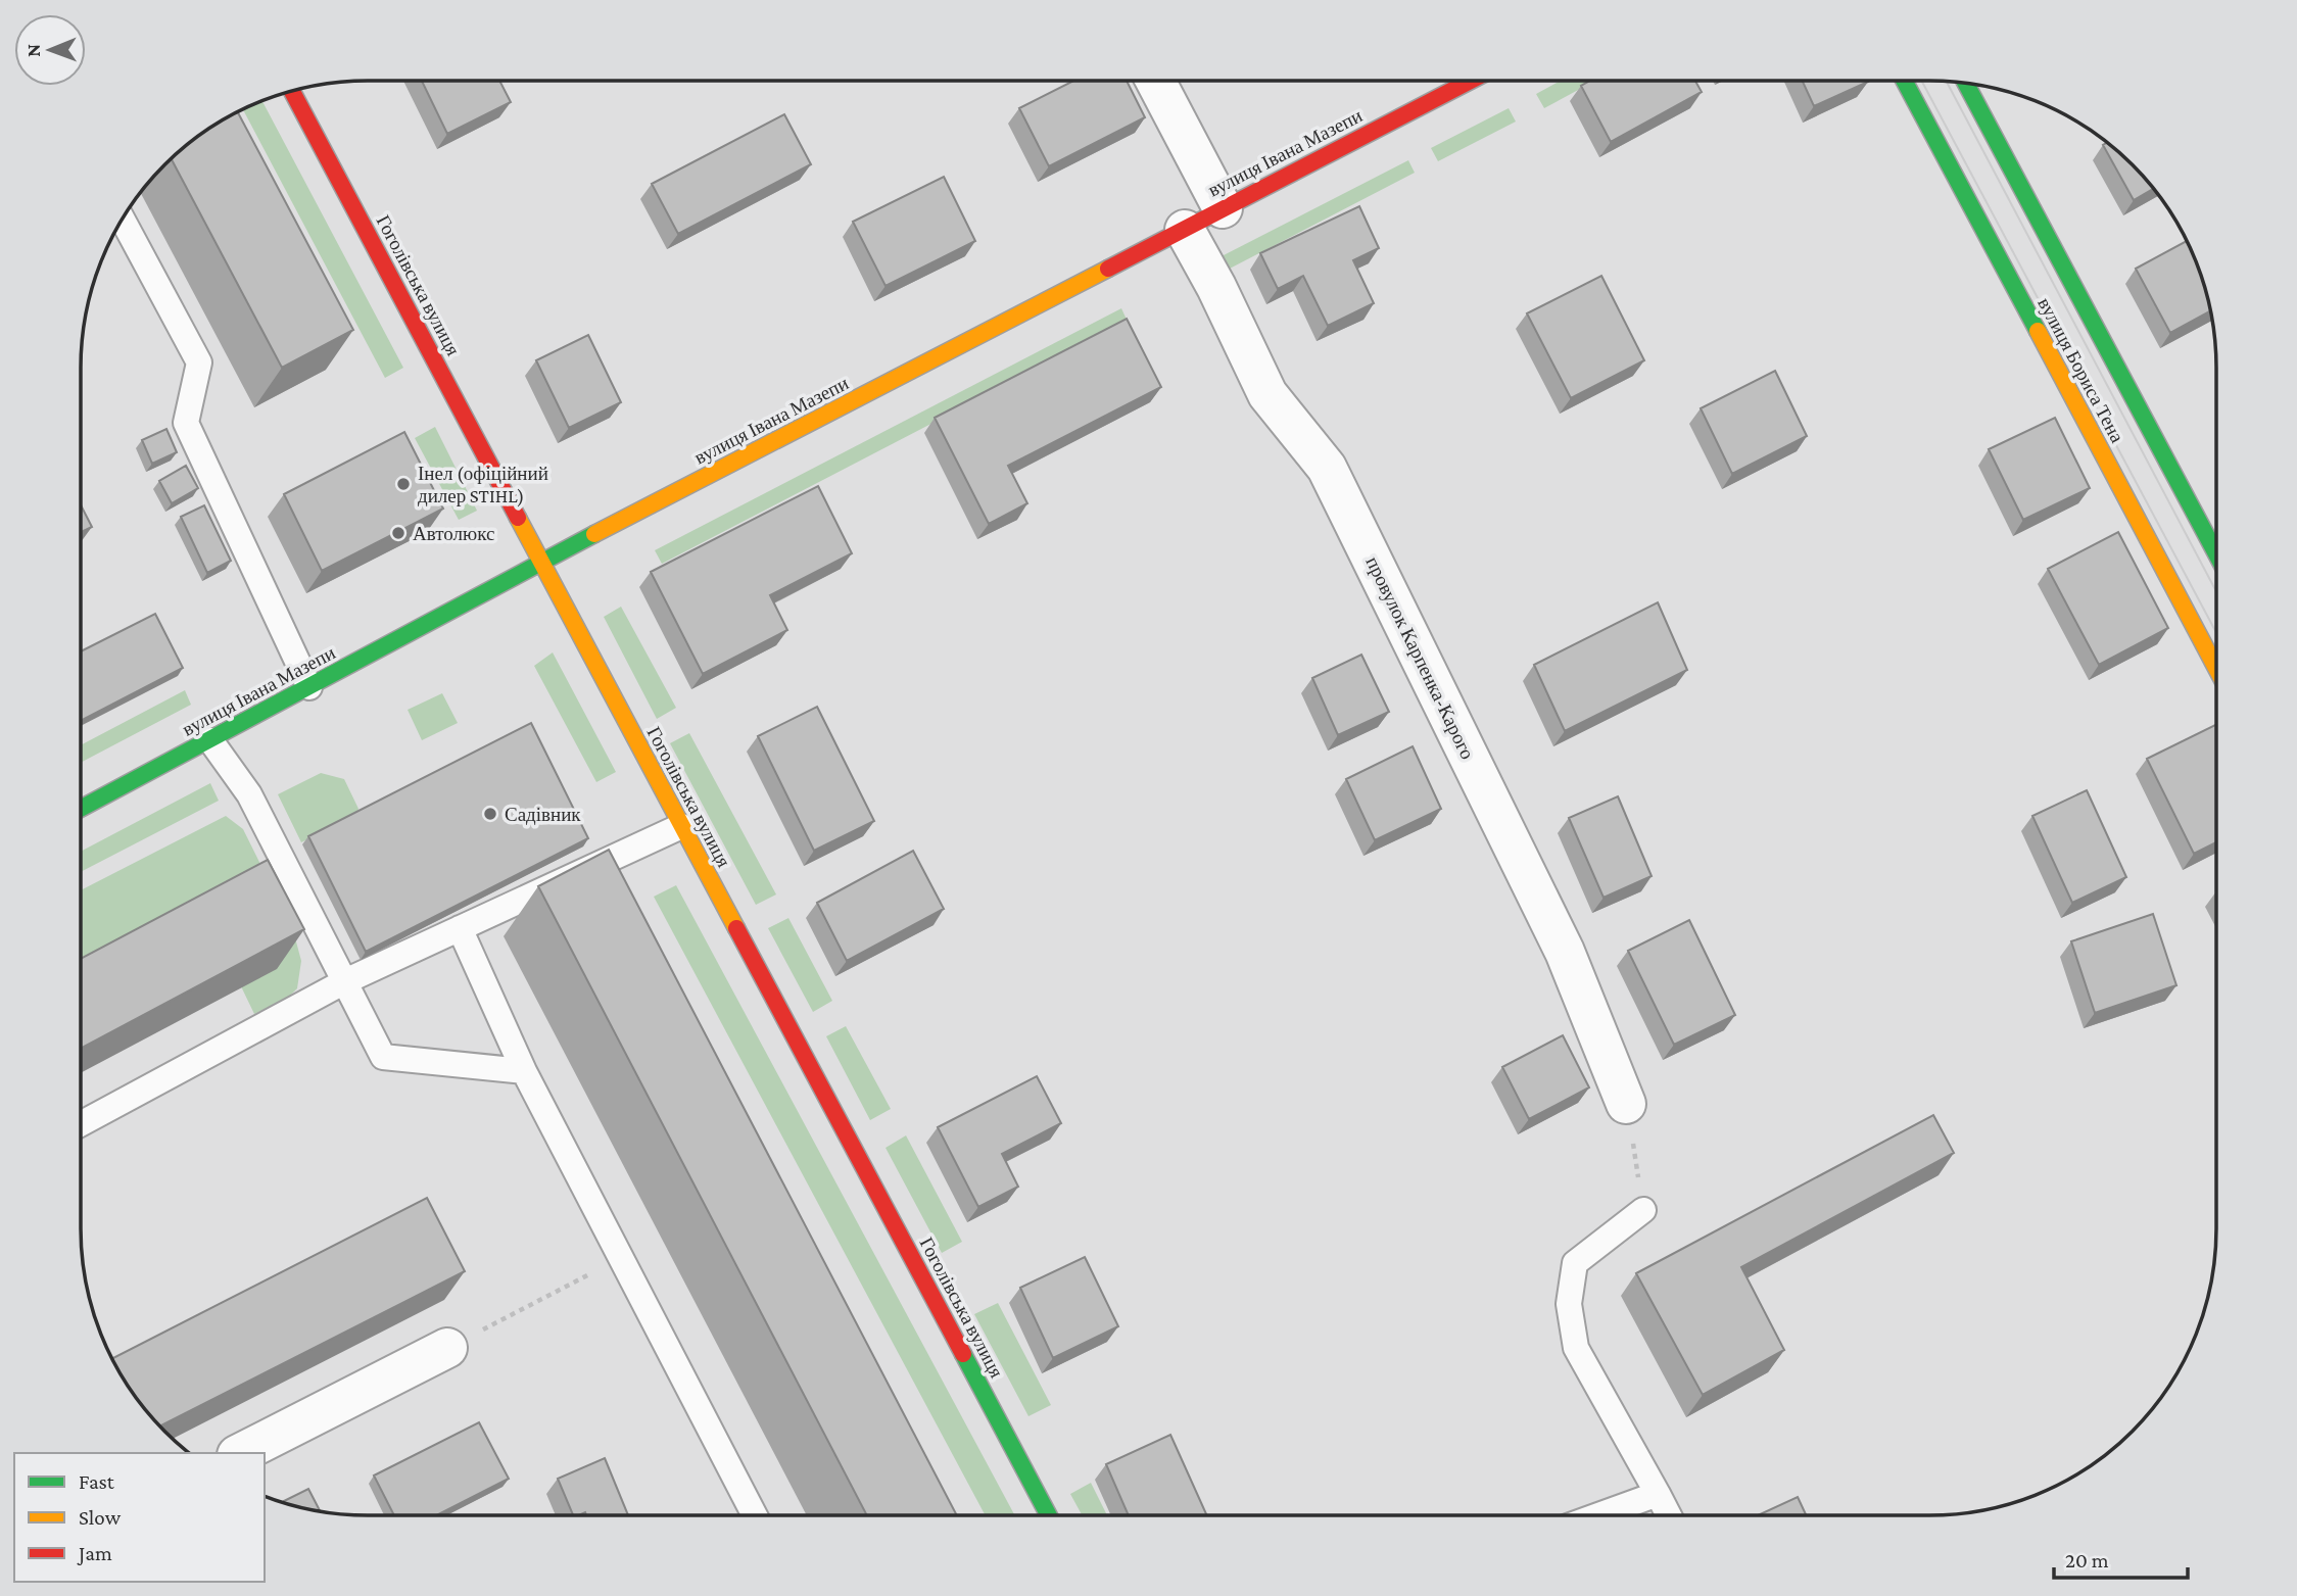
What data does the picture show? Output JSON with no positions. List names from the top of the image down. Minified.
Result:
{"streets":{"street":["вулиця Івана Мазепи","Гоголівська вулиця","вулиця Бориса Тена","провулок Карпенка-Карого"]},"crossings":[["вулиця Івана Мазепи","Гоголівська вулиця"],["вулиця Івана Мазепи","провулок Карпенка-Карого"]],"places":["Інел (офіційний дилер STIHL)","Автолюкс","Садівник"],"legend":["Fast","Slow","Jam"],"scale_bar":"20 m","north":"left"}
